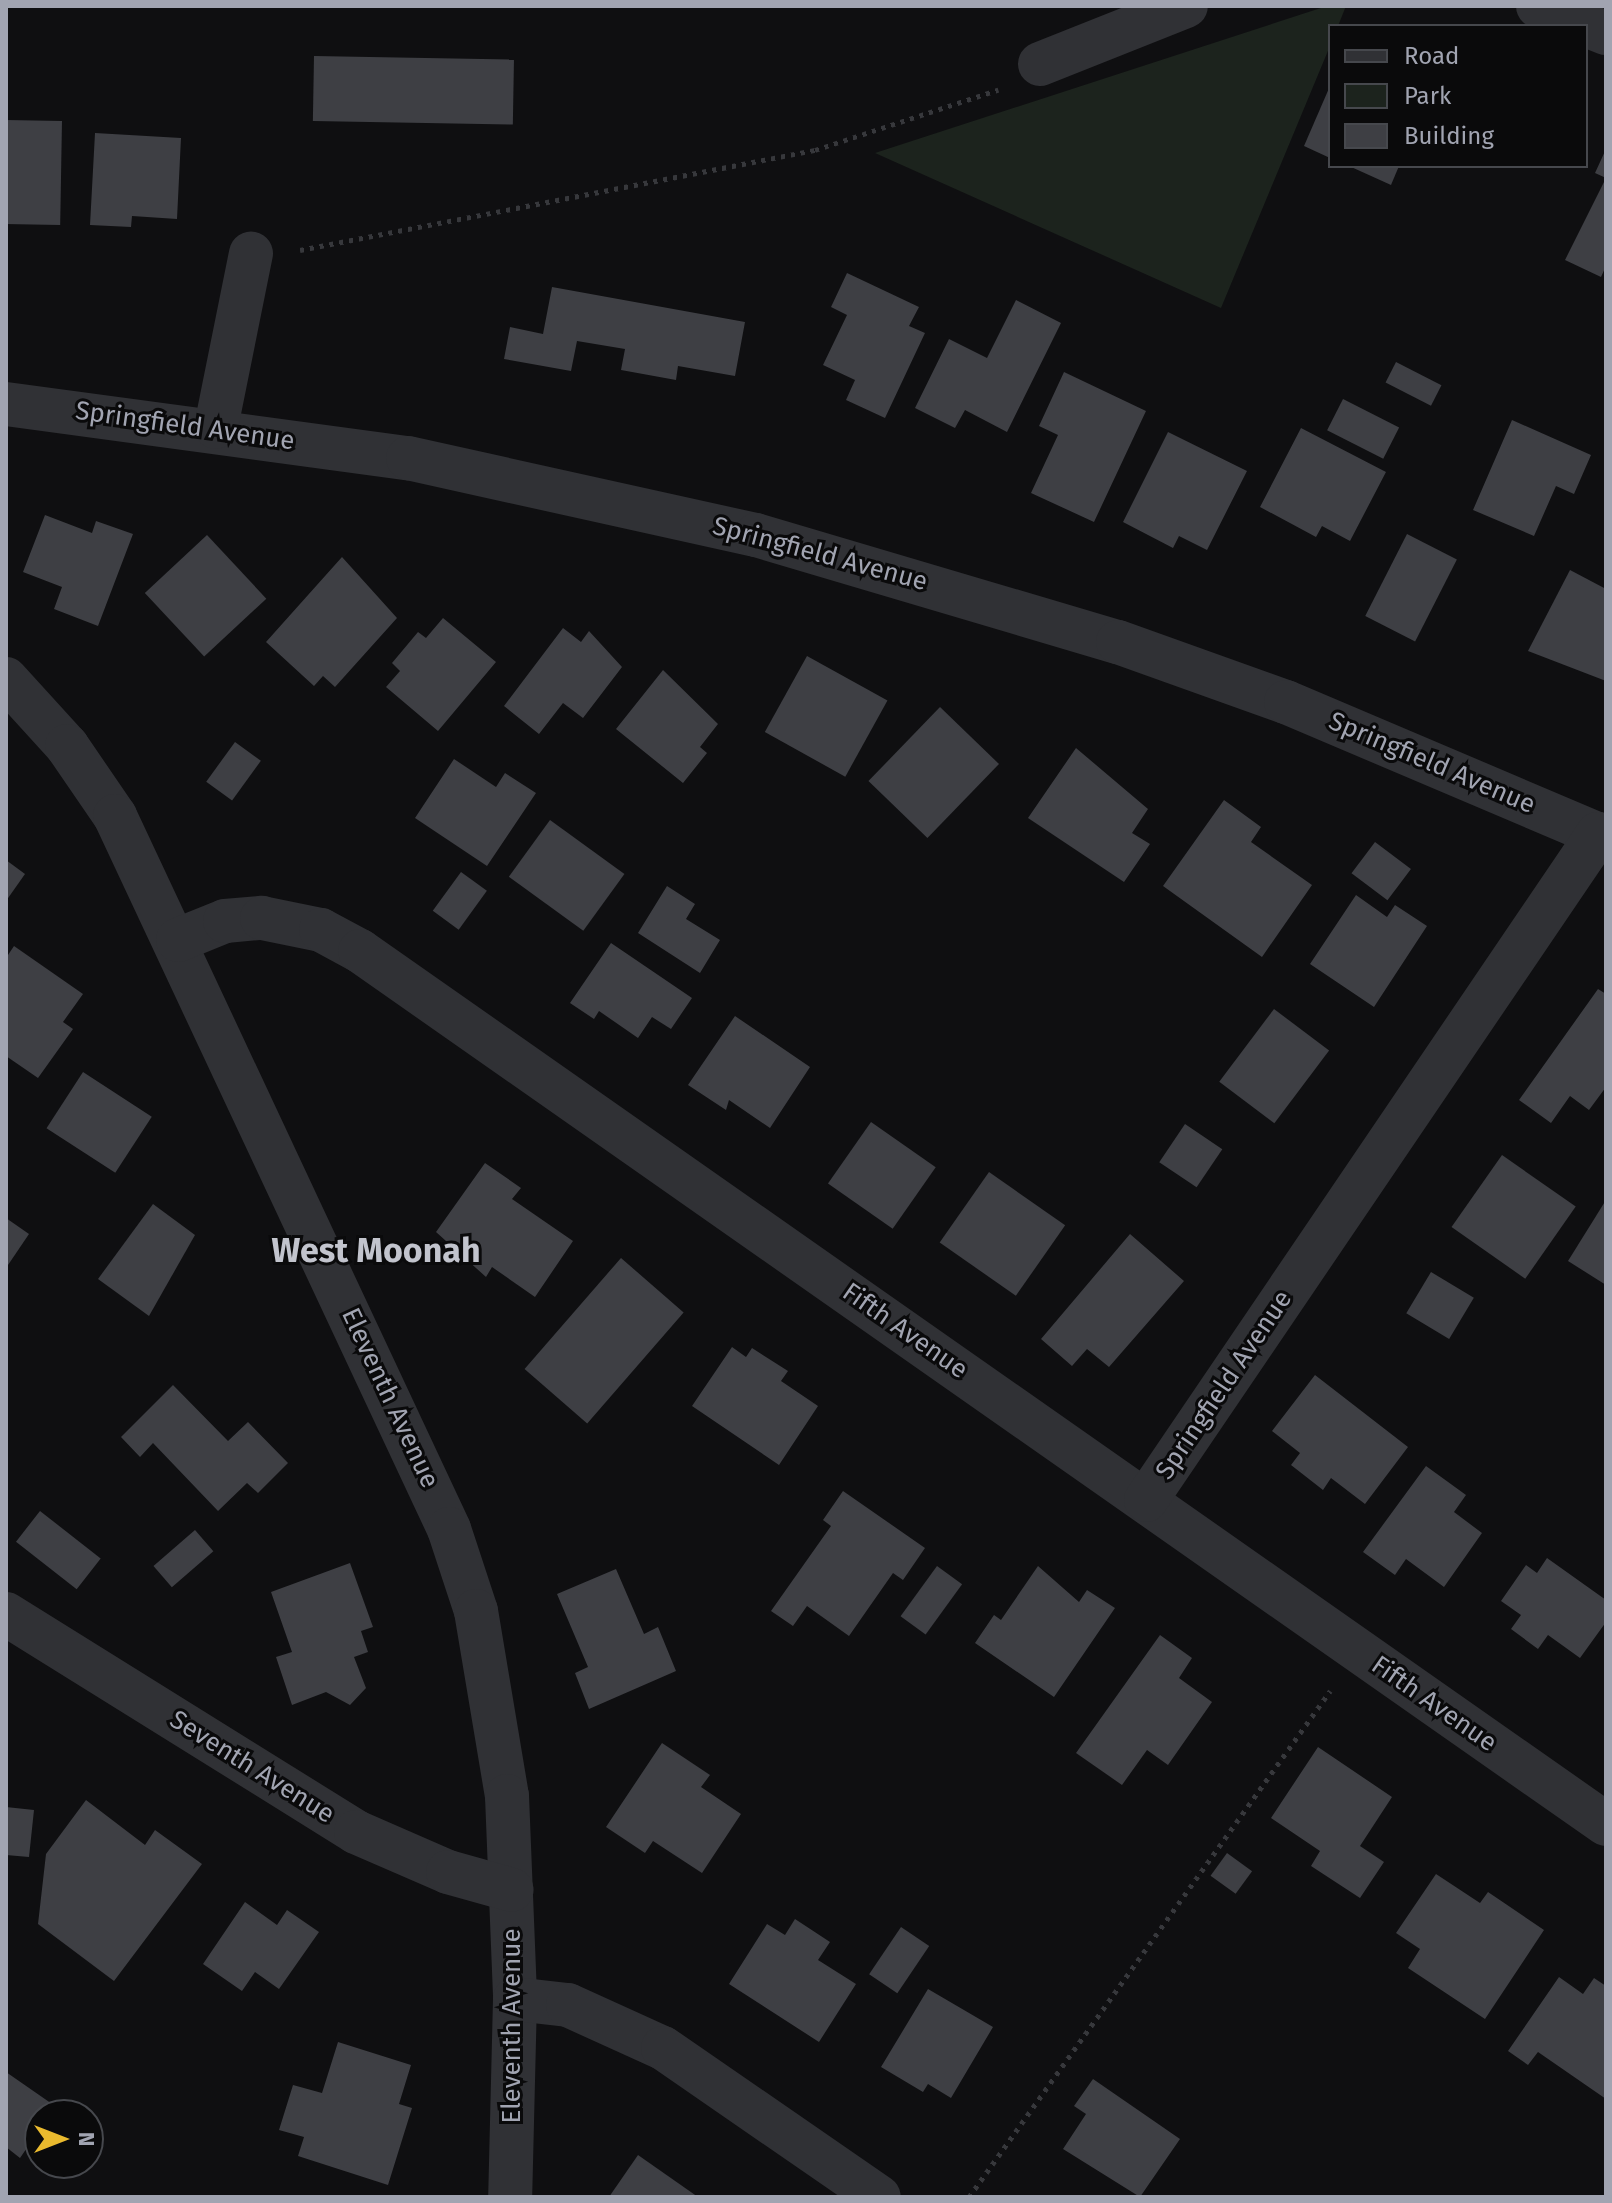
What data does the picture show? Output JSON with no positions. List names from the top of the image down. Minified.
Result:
{"streets":{"street":["Springfield Avenue","Fifth Avenue","Eleventh Avenue","Seventh Avenue"]},"crossings":[["Springfield Avenue","Fifth Avenue"],["Fifth Avenue","Eleventh Avenue"],["Eleventh Avenue","Seventh Avenue"]],"districts":["West Moonah"],"legend":["Road","Park","Building"],"north":"right"}
